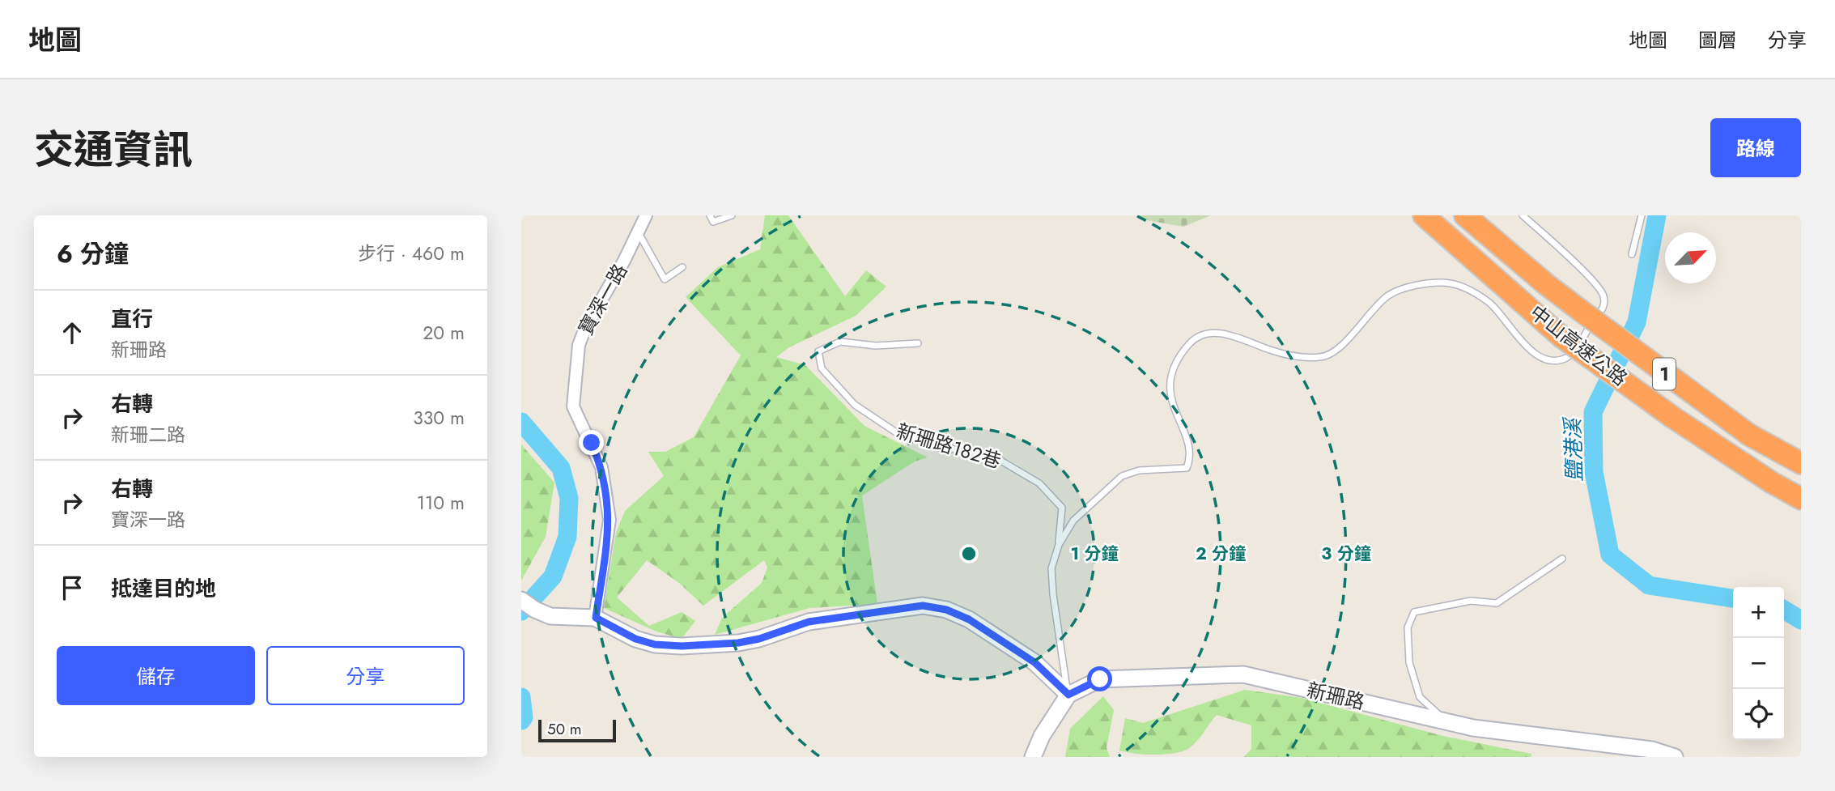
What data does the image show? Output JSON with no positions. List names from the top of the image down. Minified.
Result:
{"streets":{"highway":["中山高速公路","1"],"street":["寶深一路","新珊路"],"lane":["新珊路182巷"]},"crossings":[["新珊路182巷","新珊路"]],"water":["鹽港溪"],"scale_bar":"50 m","north":"top right","page":{"header":"地圖","nav":["地圖","圖層","分享"],"title":"交通資訊","buttons":["路線",["儲存","分享"]],"heading":["6 分鐘","步行 · 460 m"],"list":[["直行","新珊路","20 m"],["右轉","新珊二路","330 m"],["右轉","寶深一路","110 m"],"抵達目的地"],"map_buttons":["+","−"],"scale":"50 m"},"rings":["1 分鐘","2 分鐘","3 分鐘"]}
